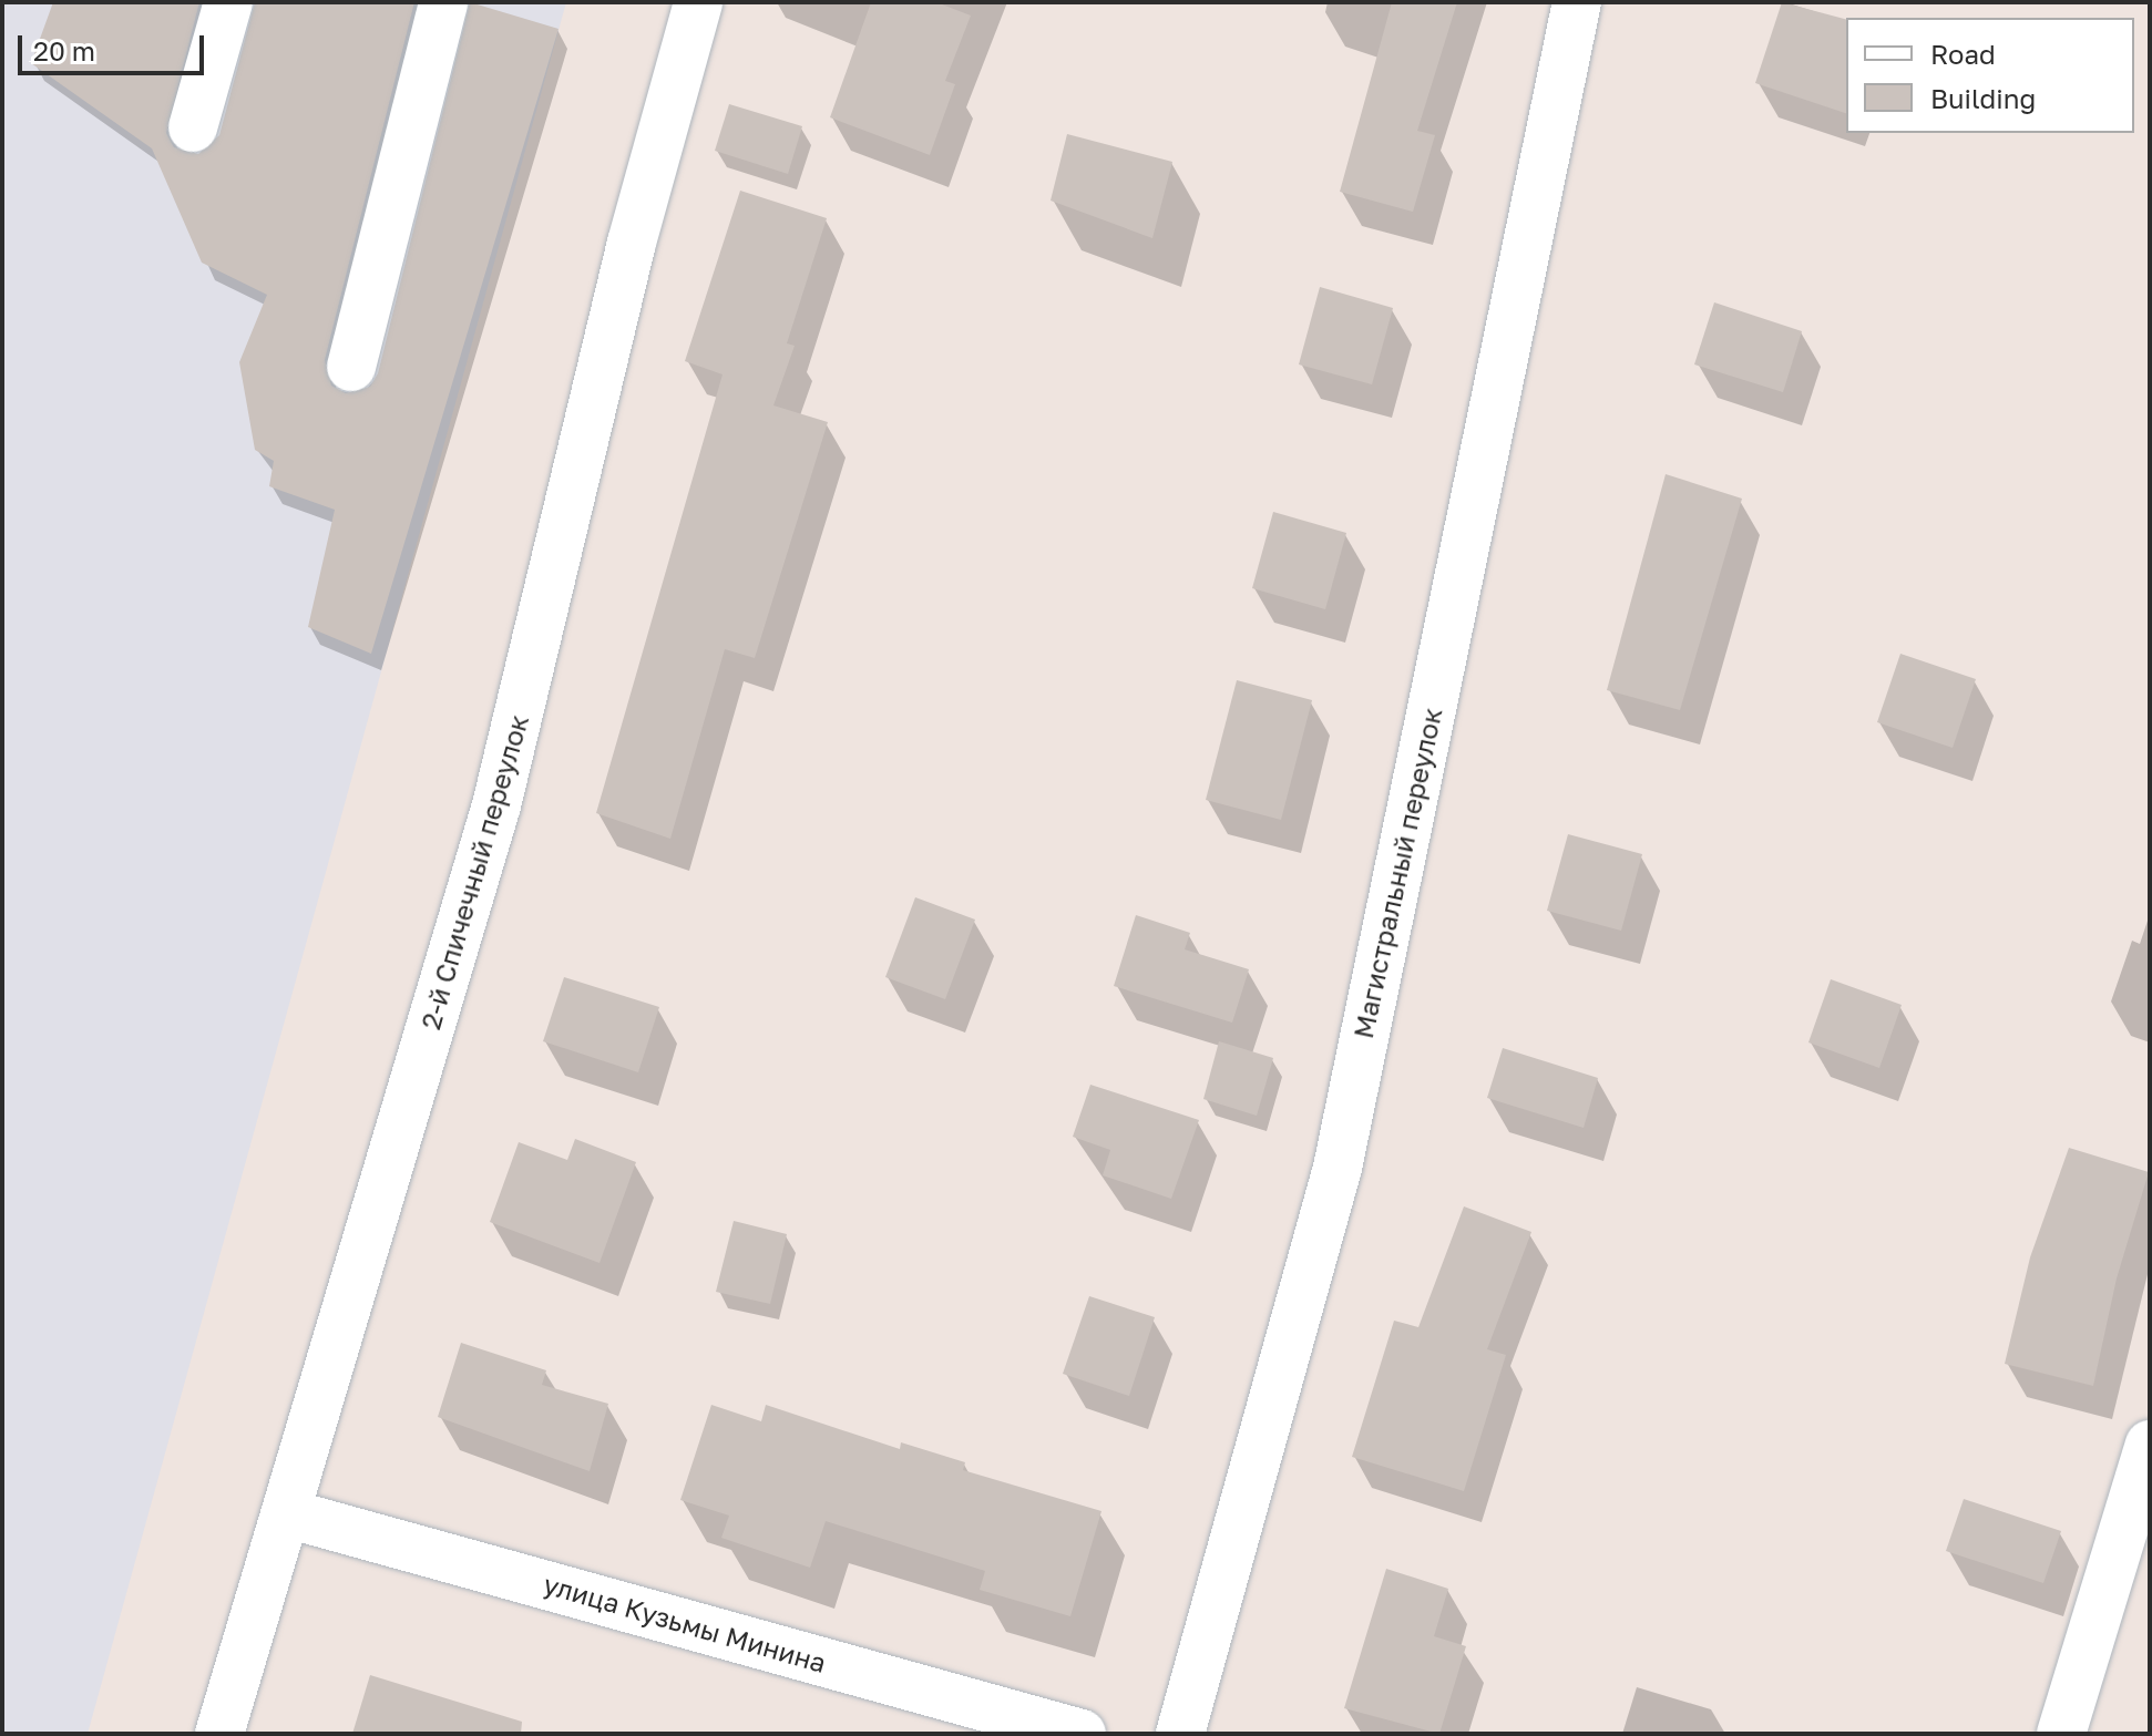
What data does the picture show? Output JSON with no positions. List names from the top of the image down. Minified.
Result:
{"streets":{"street":["2-й Спичечный переулок","Магистральный переулок","улица Кузьмы Минина"]},"crossings":[["2-й Спичечный переулок","улица Кузьмы Минина"]],"legend":["Road","Building"],"scale_bar":"20 m"}
